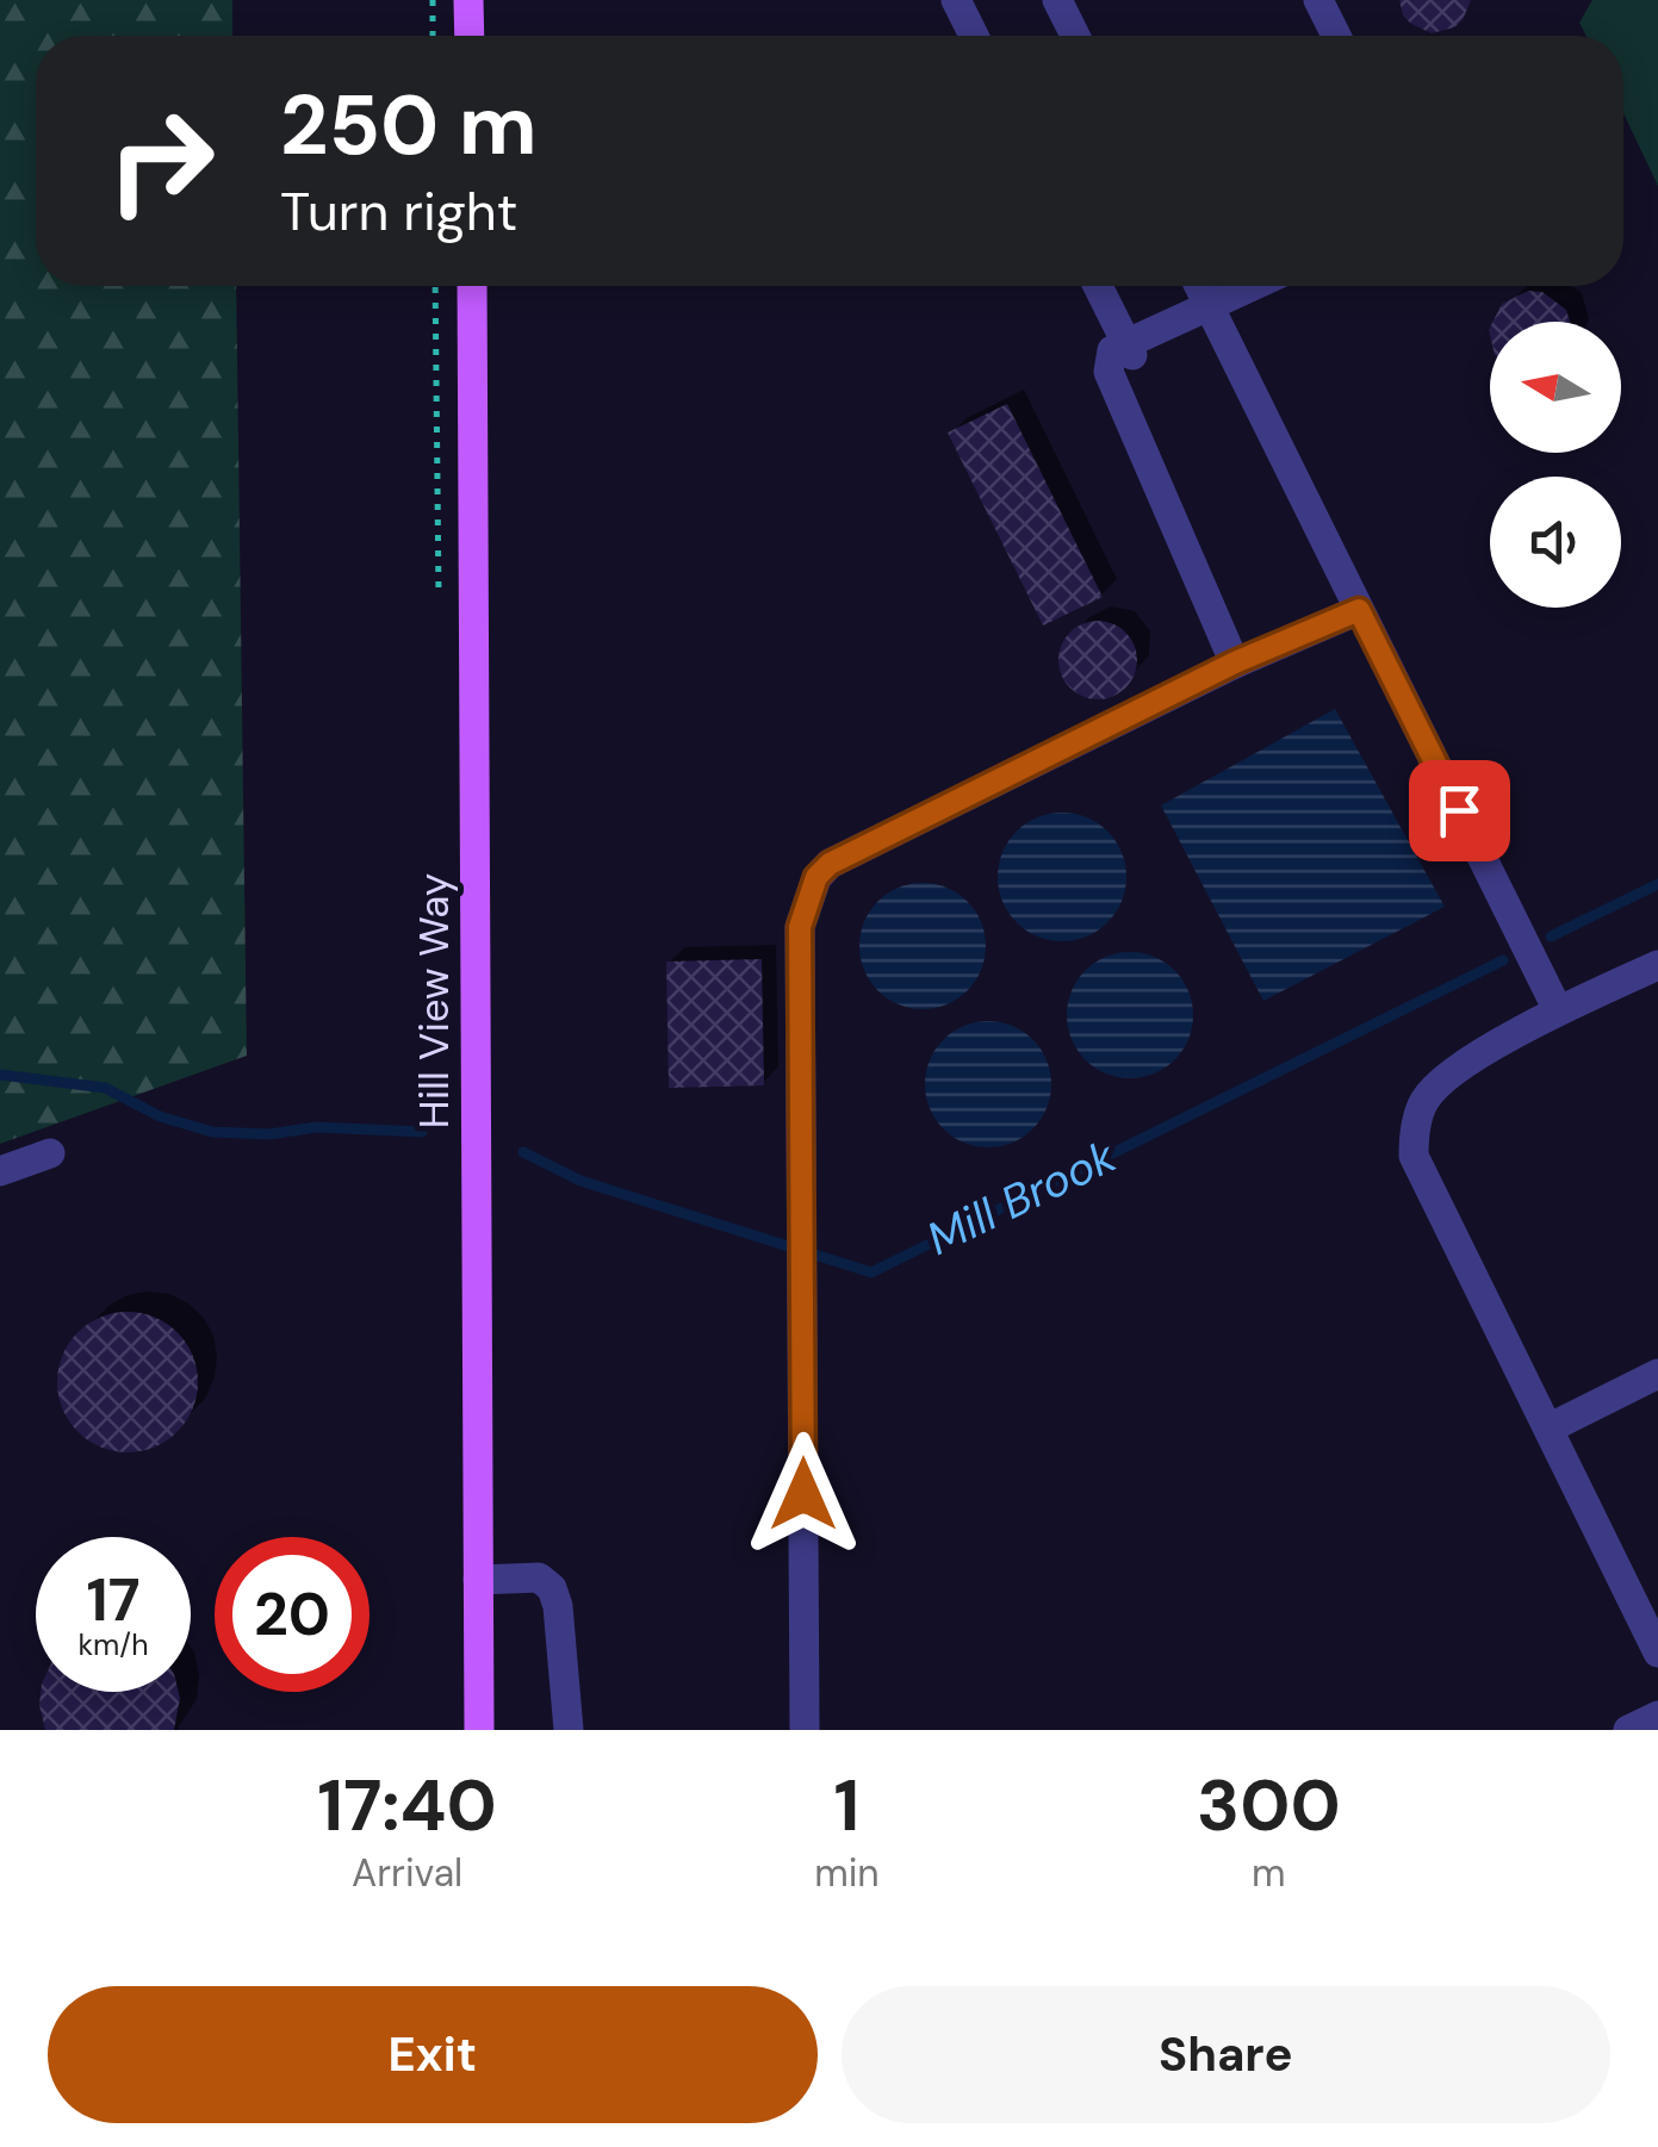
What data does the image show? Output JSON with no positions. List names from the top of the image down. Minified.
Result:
{"streets":{"main road":["Hill View Way"]},"water":["Mill Brook"],"north":"left","page":{"turn":["250 m","Turn right"],"speed":"17 km/h","limit":"20","eta":["17:40","Arrival","1","min","300","m"],"buttons":["Exit","Share"]}}
